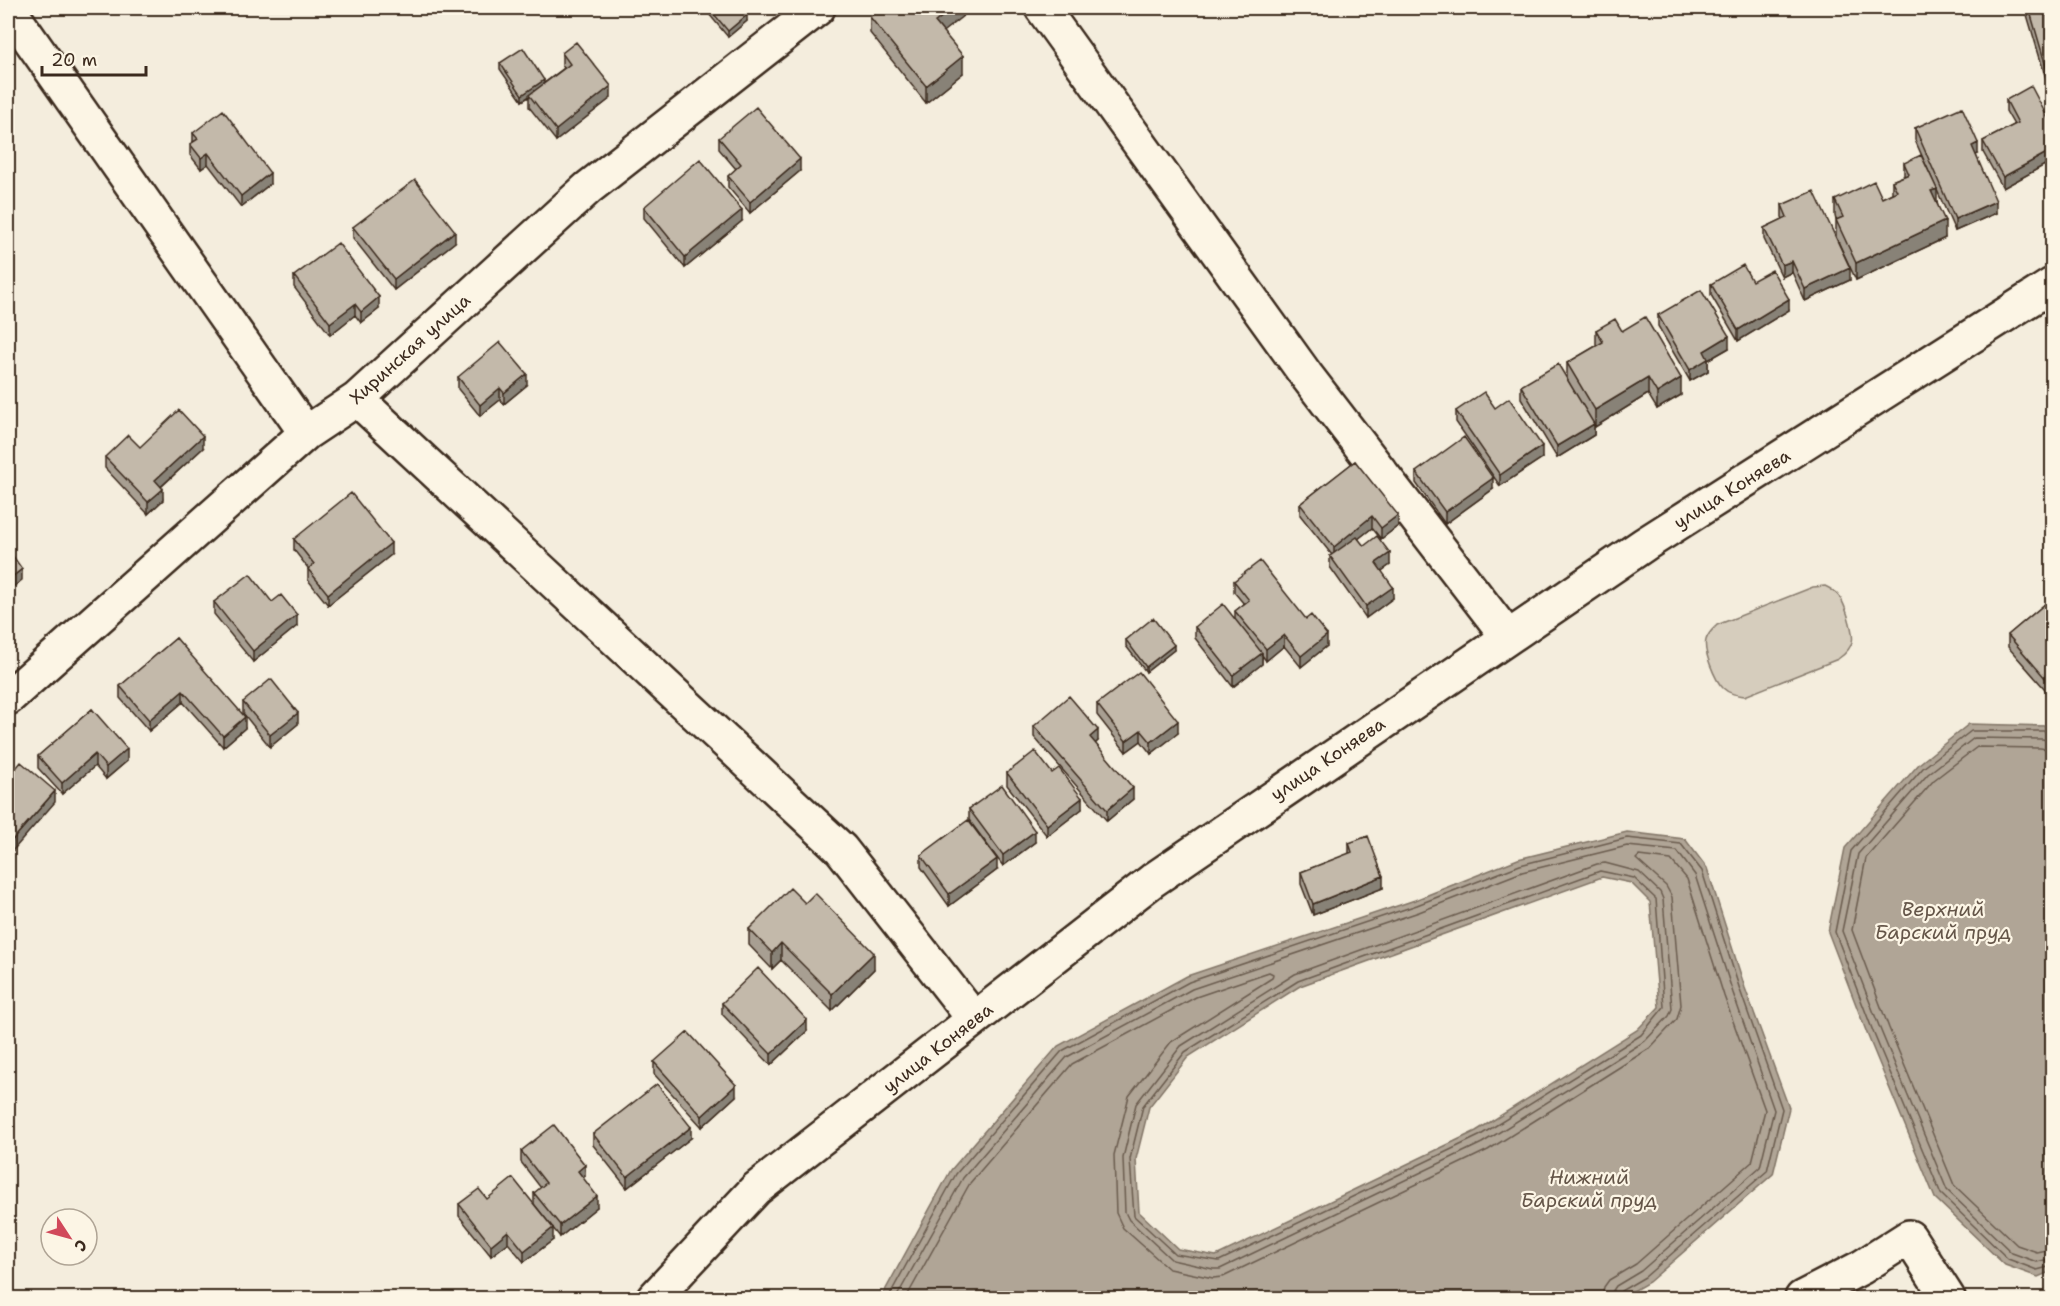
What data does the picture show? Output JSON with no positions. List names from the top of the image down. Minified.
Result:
{"streets":{"street":["Хиринская улица","улица Коняева"]},"water":["Верхний Барский пруд","Нижний Барский пруд"],"scale_bar":"20 m","north":"bottom right"}
